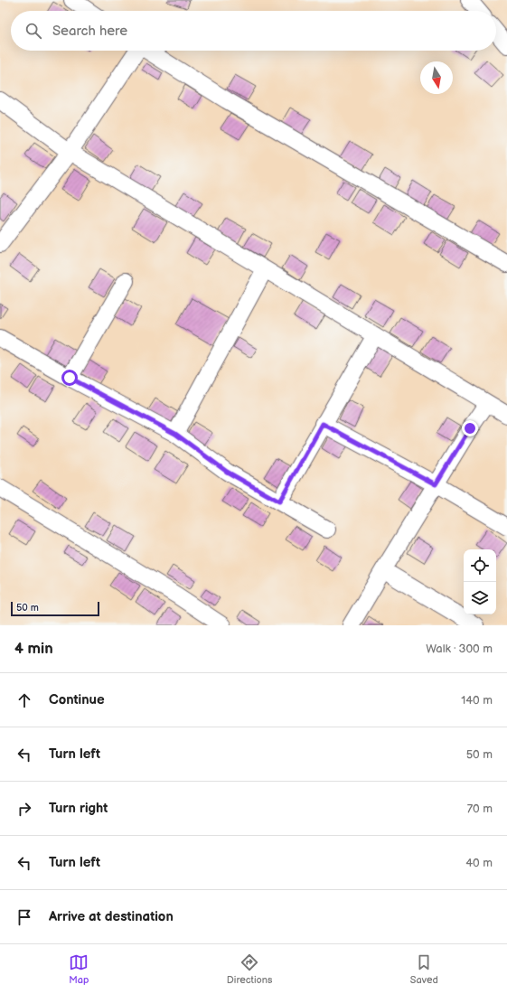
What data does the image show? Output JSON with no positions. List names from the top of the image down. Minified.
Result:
{"scale_bar":"50 m","north":"bottom","page":{"search":"Search here","scale":"50 m","heading":["4 min","Walk · 300 m"],"list":[["Continue","140 m"],["Turn left","50 m"],["Turn right","70 m"],["Turn left","40 m"],"Arrive at destination"],"nav":["Map","Directions","Saved"]}}
